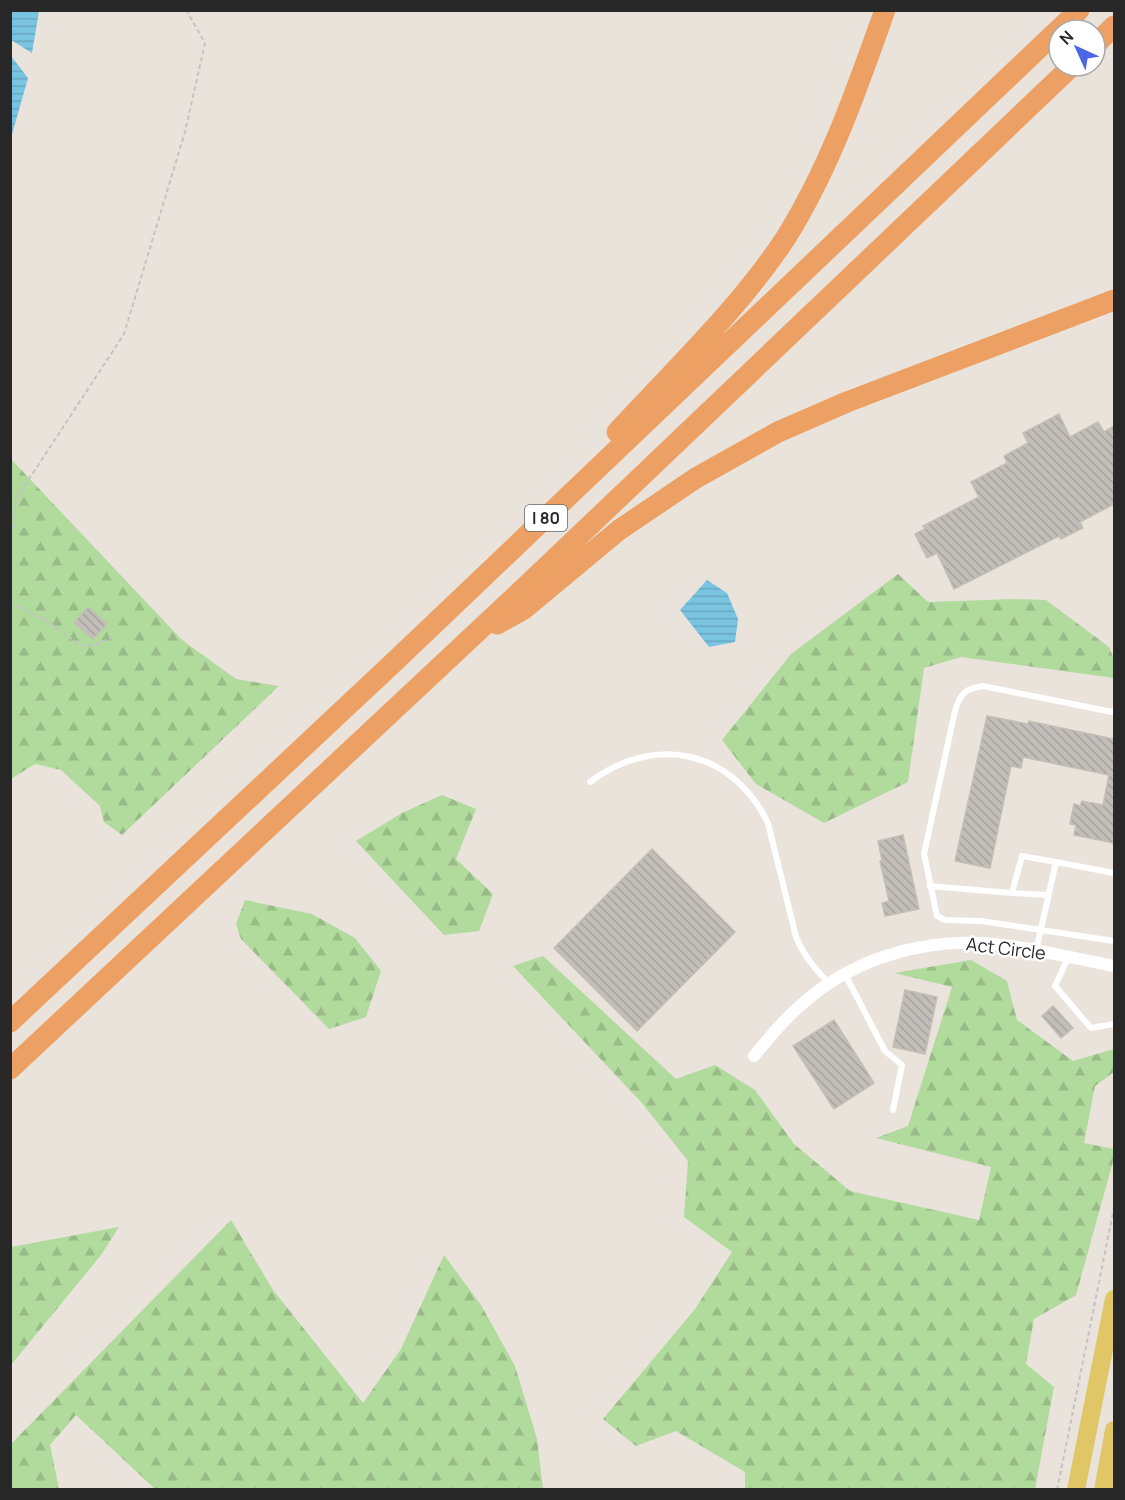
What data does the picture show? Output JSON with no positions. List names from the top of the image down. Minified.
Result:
{"streets":{"highway":["I 80"],"street":["Act Circle"]},"north":"top left"}
